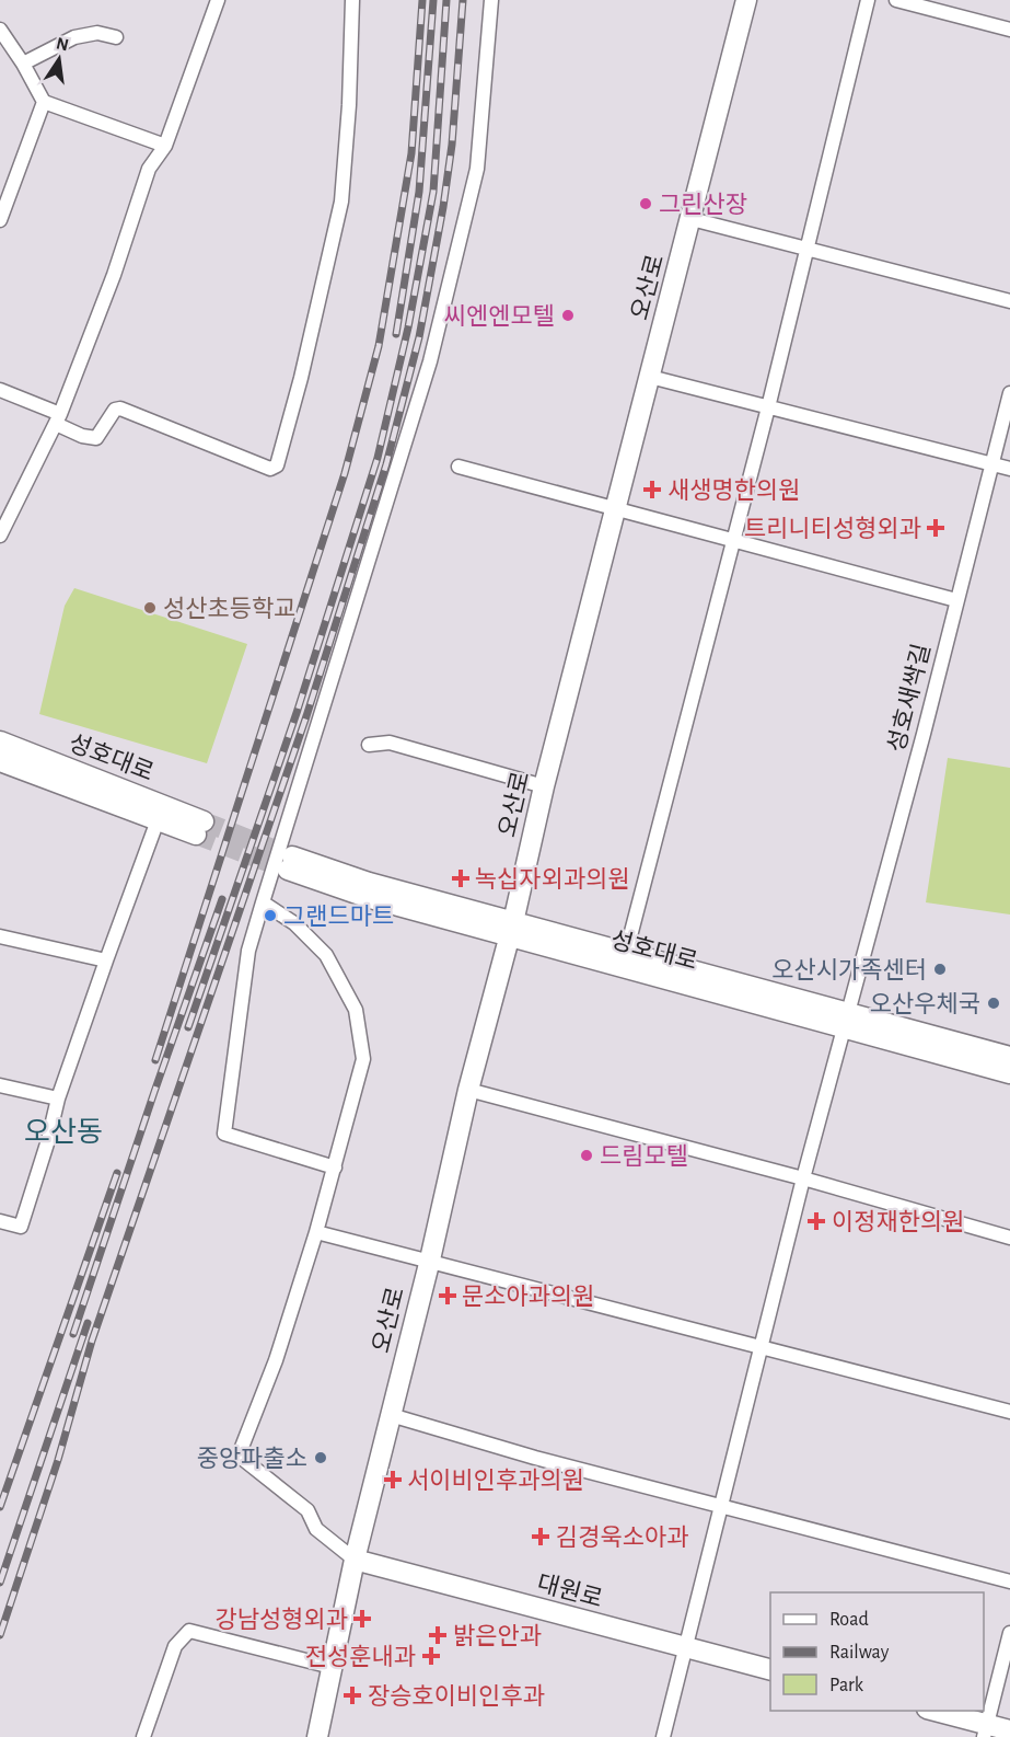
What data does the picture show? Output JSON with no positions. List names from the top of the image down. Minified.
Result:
{"streets":{"street":["오산로","성호새싹길","성호대로","대원로"]},"crossings":[["오산로","성호대로"],["오산로","대원로"],["성호새싹길","성호대로"],["성호새싹길","대원로"]],"districts":["오산동"],"places":{"other":["그린산장","씨엔엔모텔","성산초등학교","그랜드마트","오산시가족센터","오산우체국","드림모텔","중앙파출소"],"health":["새생명한의원","트리니티성형외과","녹십자외과의원","이정재한의원","문소아과의원","서이비인후과의원","김경욱소아과","강남성형외과","밝은안과","전성훈내과","장승호이비인후과"]},"legend":["Road","Railway","Park"],"north":"top"}
